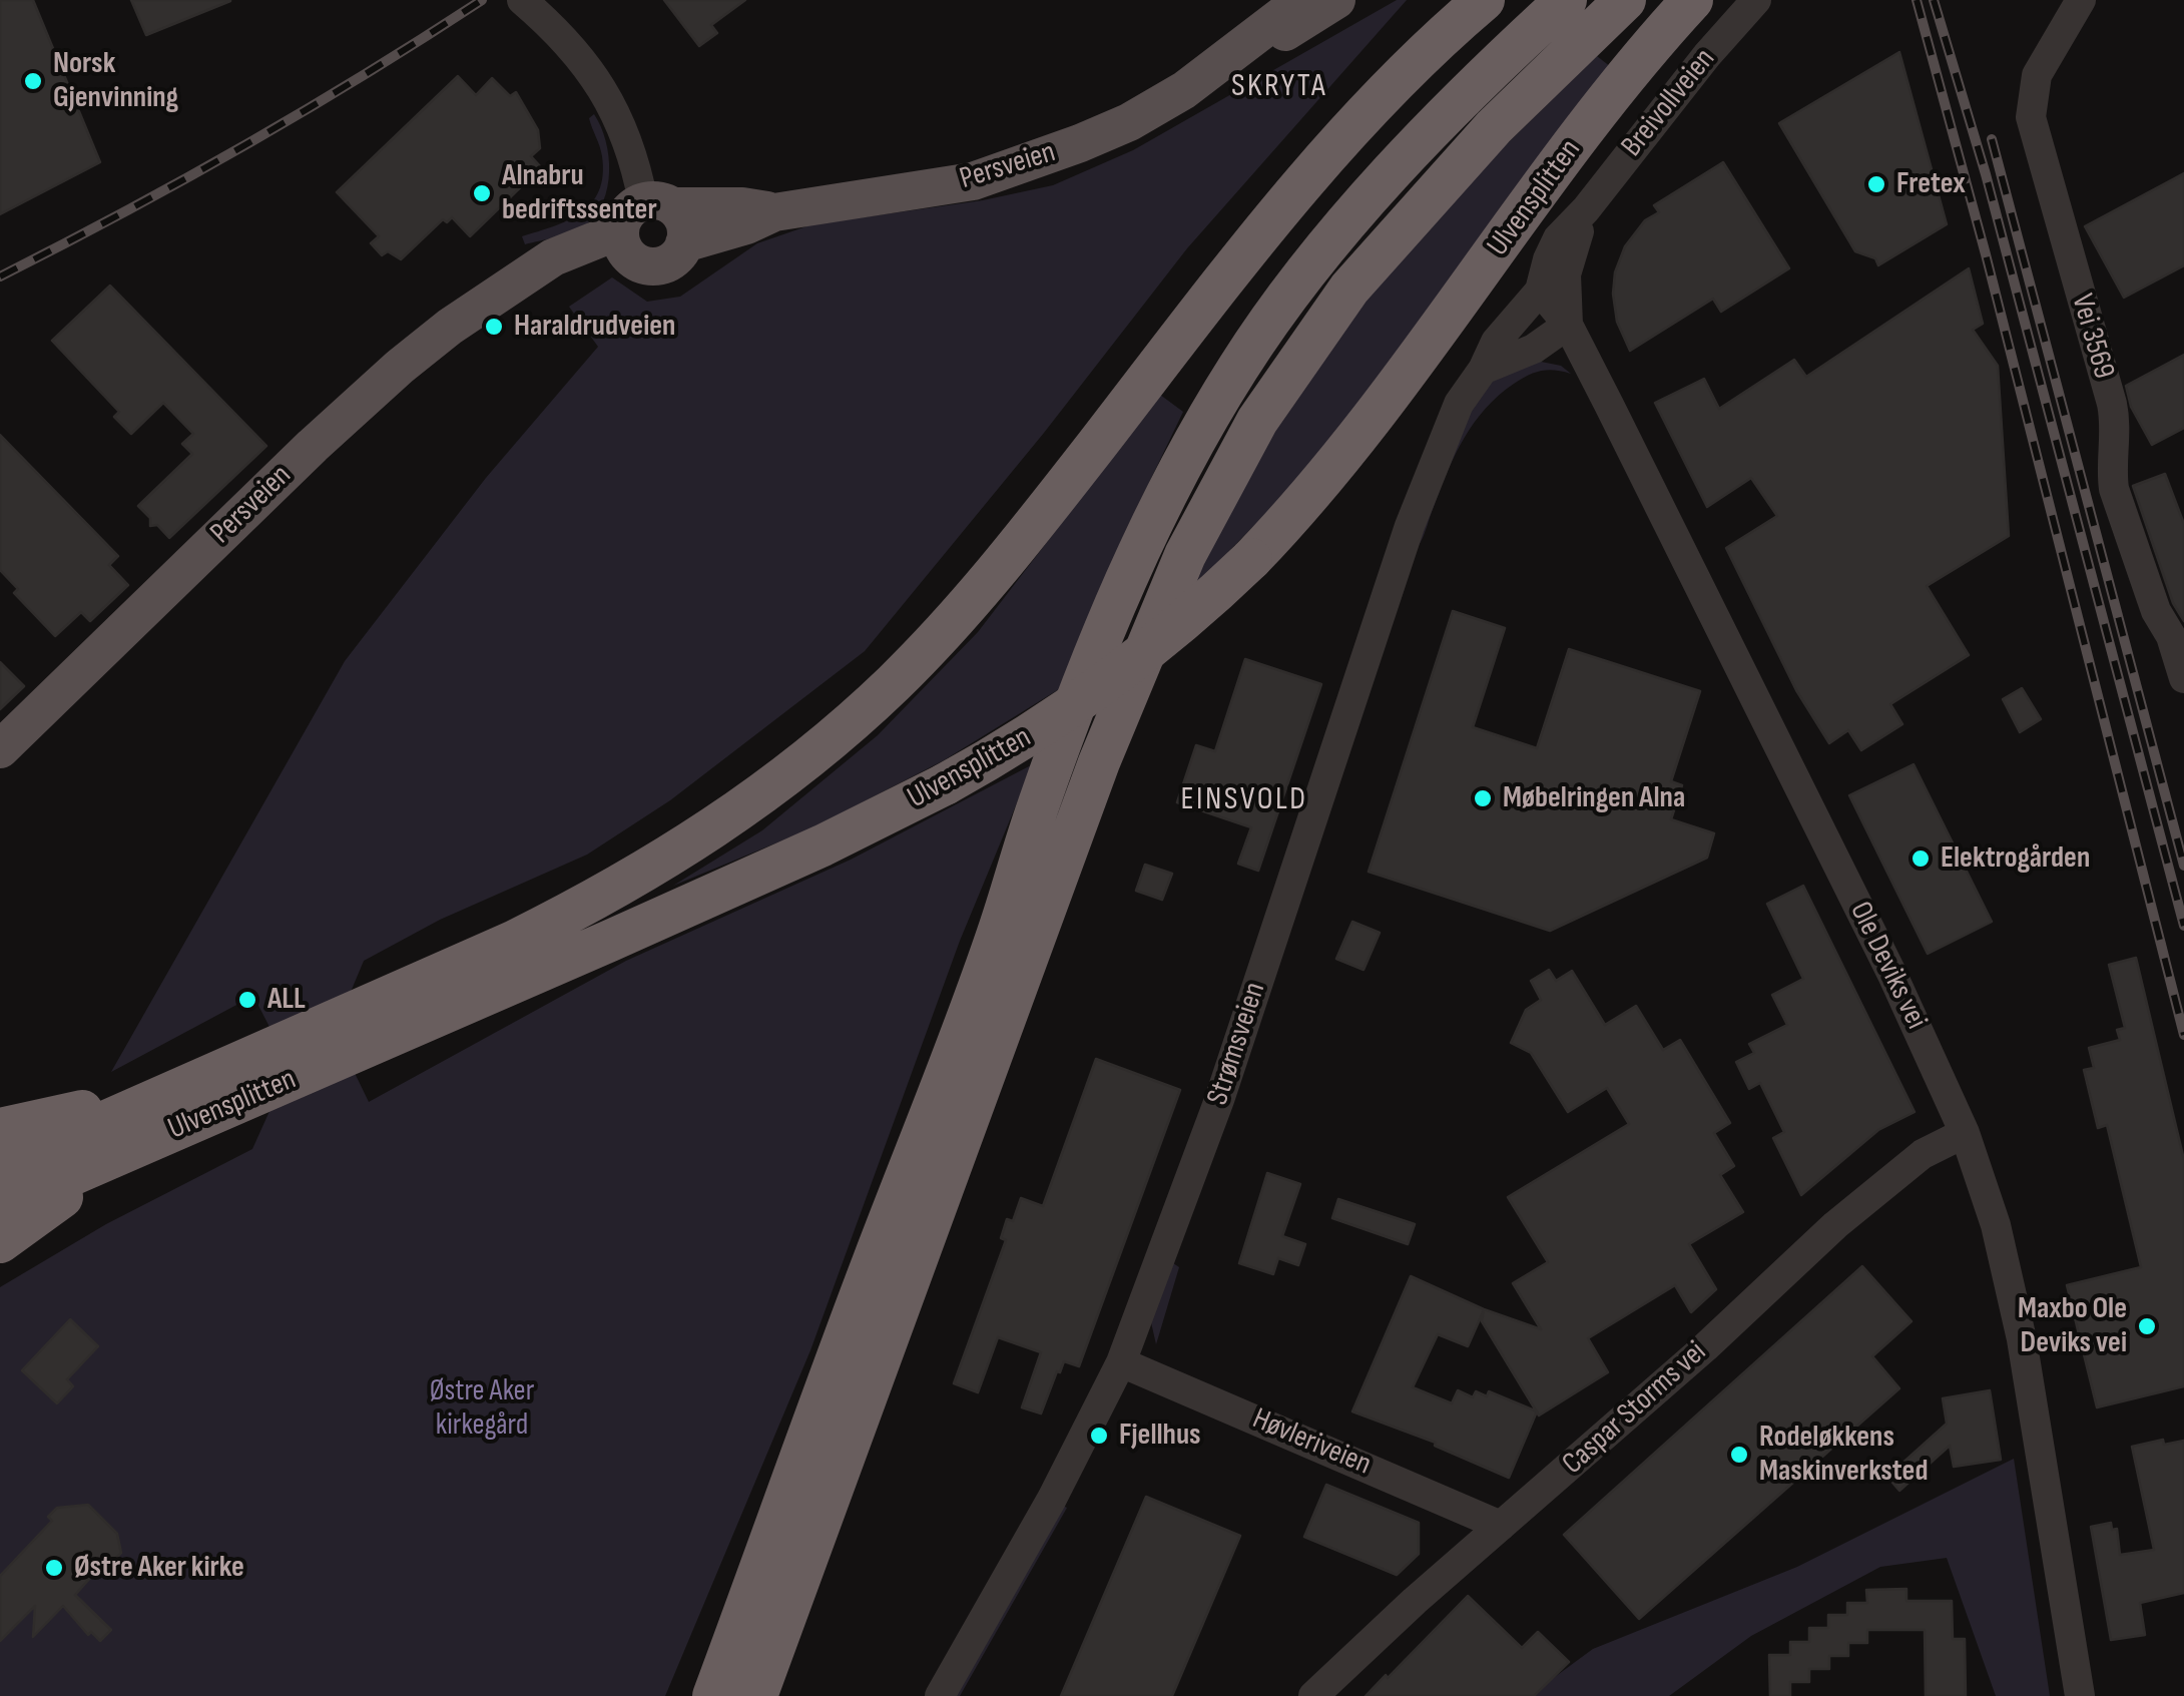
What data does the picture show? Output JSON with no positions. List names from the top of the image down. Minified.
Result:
{"streets":{"highway":["Ulvensplitten"],"main road":["Persveien"],"street":["Breivollveien","Vei 3569","Ole Deviks vei","Strømsveien","Caspar Storms vei","Høvleriveien"]},"crossings":[["Breivollveien","Ole Deviks vei"],["Breivollveien","Strømsveien"],["Ole Deviks vei","Strømsveien"],["Ole Deviks vei","Caspar Storms vei"],["Strømsveien","Høvleriveien"],["Caspar Storms vei","Høvleriveien"]],"districts":["SKRYTA","EINSVOLD"],"parks":["Østre Aker kirkegård"],"places":["Norsk Gjenvinning","Fretex","Alnabru bedriftssenter","Haraldrudveien","Møbelringen Alna","Elektrogården","ALL","Maxbo Ole Deviks vei","Fjellhus","Rodeløkkens Maskinverksted","Østre Aker kirke"]}
